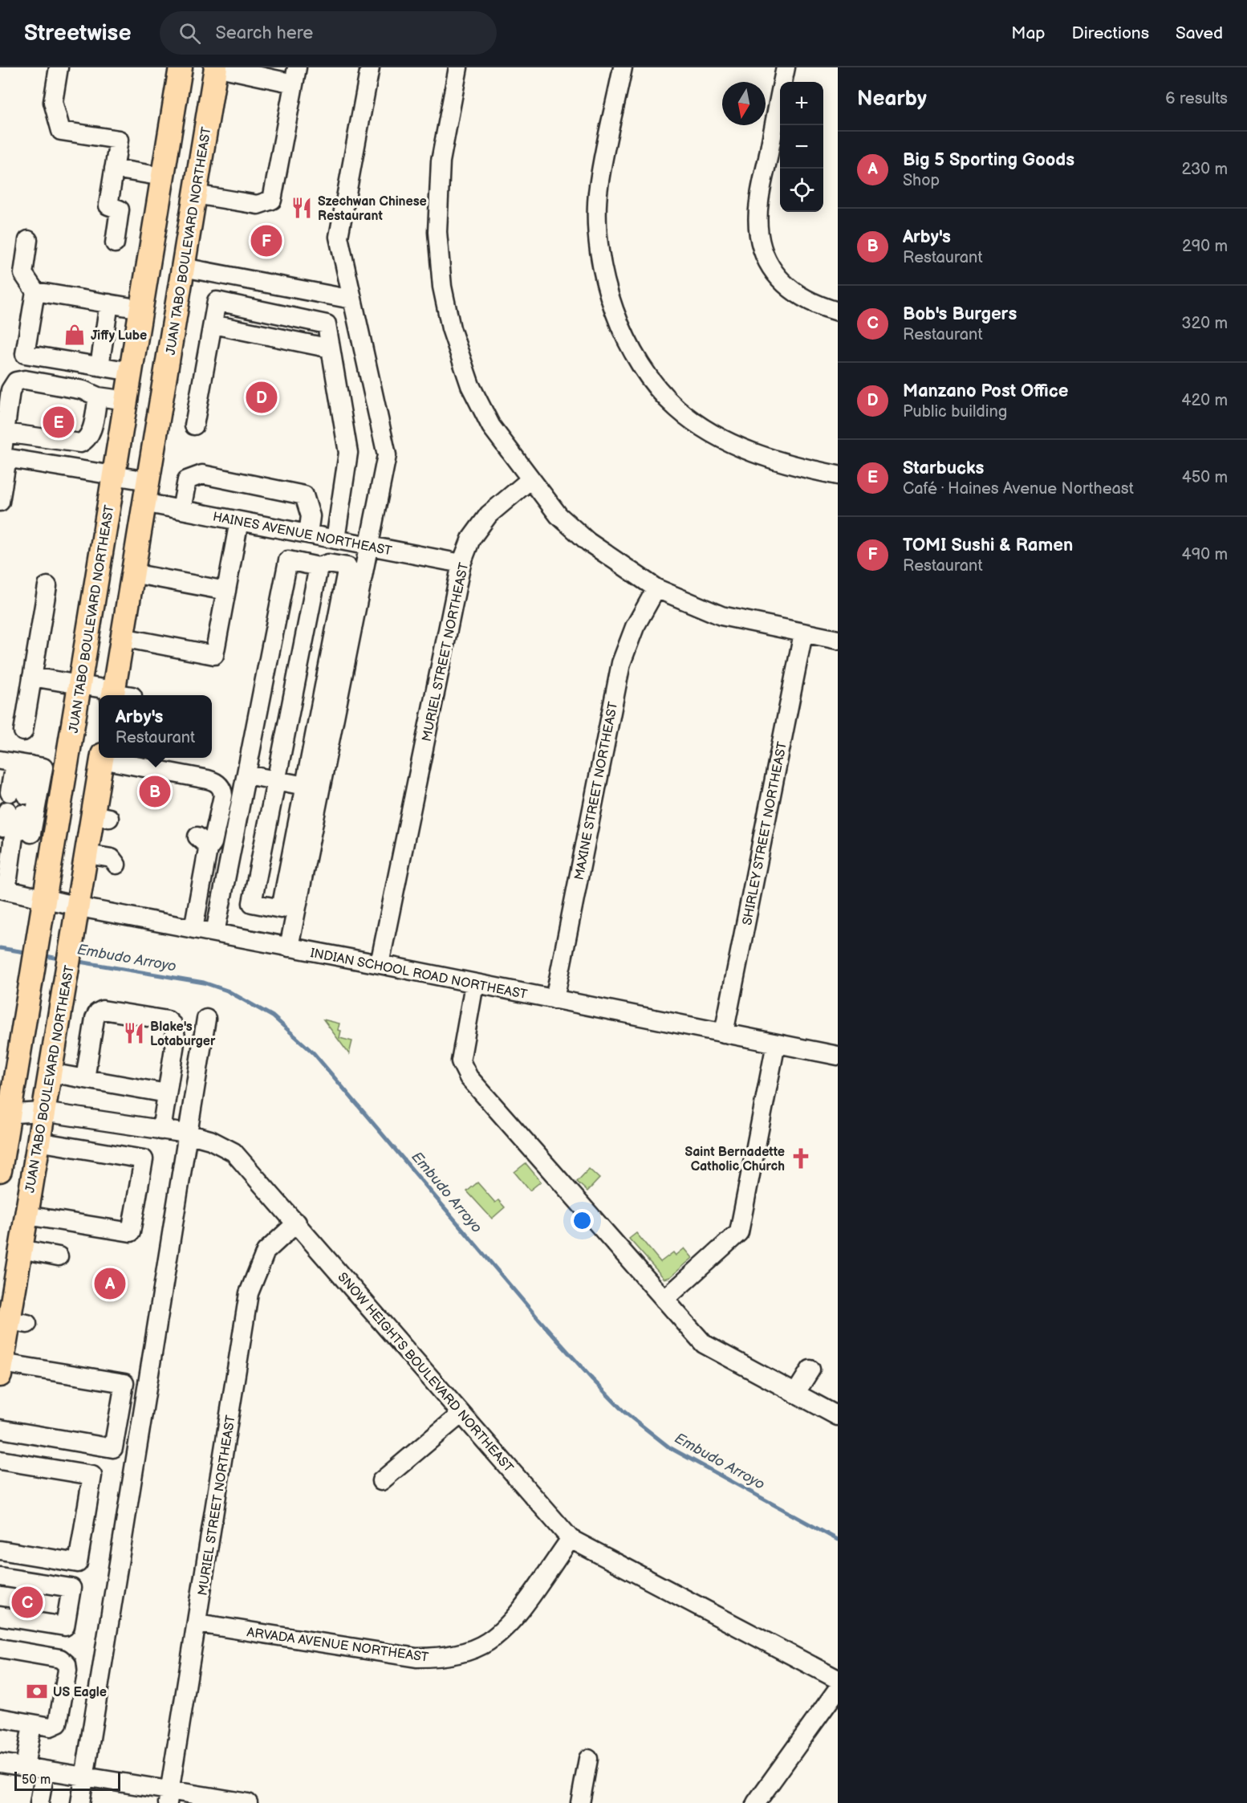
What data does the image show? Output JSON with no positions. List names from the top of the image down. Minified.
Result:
{"streets":{"main road":["JUAN TABO BOULEVARD NORTHEAST"],"street":["HAINES AVENUE NORTHEAST","MURIEL STREET NORTHEAST","MAXINE STREET NORTHEAST","SHIRLEY STREET NORTHEAST","INDIAN SCHOOL ROAD NORTHEAST","SNOW HEIGHTS BOULEVARD NORTHEAST","ARVADA AVENUE NORTHEAST"]},"crossings":[["JUAN TABO BOULEVARD NORTHEAST","HAINES AVENUE NORTHEAST"],["JUAN TABO BOULEVARD NORTHEAST","INDIAN SCHOOL ROAD NORTHEAST"],["JUAN TABO BOULEVARD NORTHEAST","SNOW HEIGHTS BOULEVARD NORTHEAST"],["HAINES AVENUE NORTHEAST","MURIEL STREET NORTHEAST"],["MURIEL STREET NORTHEAST","INDIAN SCHOOL ROAD NORTHEAST"],["MURIEL STREET NORTHEAST","SNOW HEIGHTS BOULEVARD NORTHEAST"],["MURIEL STREET NORTHEAST","ARVADA AVENUE NORTHEAST"],["MAXINE STREET NORTHEAST","INDIAN SCHOOL ROAD NORTHEAST"],["SHIRLEY STREET NORTHEAST","INDIAN SCHOOL ROAD NORTHEAST"],["SNOW HEIGHTS BOULEVARD NORTHEAST","ARVADA AVENUE NORTHEAST"]],"water":["Embudo Arroyo"],"places":{"restaurant":["Szechwan Chinese Restaurant","Blake's Lotaburger"],"shop":["Jiffy Lube"],"church":["Saint Bernadette Catholic Church"],"bank":["US Eagle"]},"scale_bar":"50 m","north":"bottom","page":{"header":"Streetwise","search":"Search here","nav":["Map","Directions","Saved"],"heading":["Nearby","6 results"],"map_buttons":["+","−"],"list":[{"mark":"A","name":"Big 5 Sporting Goods","note":"Shop","value":"230 m"},{"mark":"B","name":"Arby's","note":"Restaurant","value":"290 m"},{"mark":"C","name":"Bob's Burgers","note":"Restaurant","value":"320 m"},{"mark":"D","name":"Manzano Post Office","note":"Public building","value":"420 m"},{"mark":"E","name":"Starbucks","note":"Café · Haines Avenue Northeast","value":"450 m"},{"mark":"F","name":"TOMI Sushi & Ramen","note":"Restaurant","value":"490 m"}],"pins":["F","D","E","B","A","C"],"popup":["Arby's","Restaurant"],"scale":"50 m"}}
